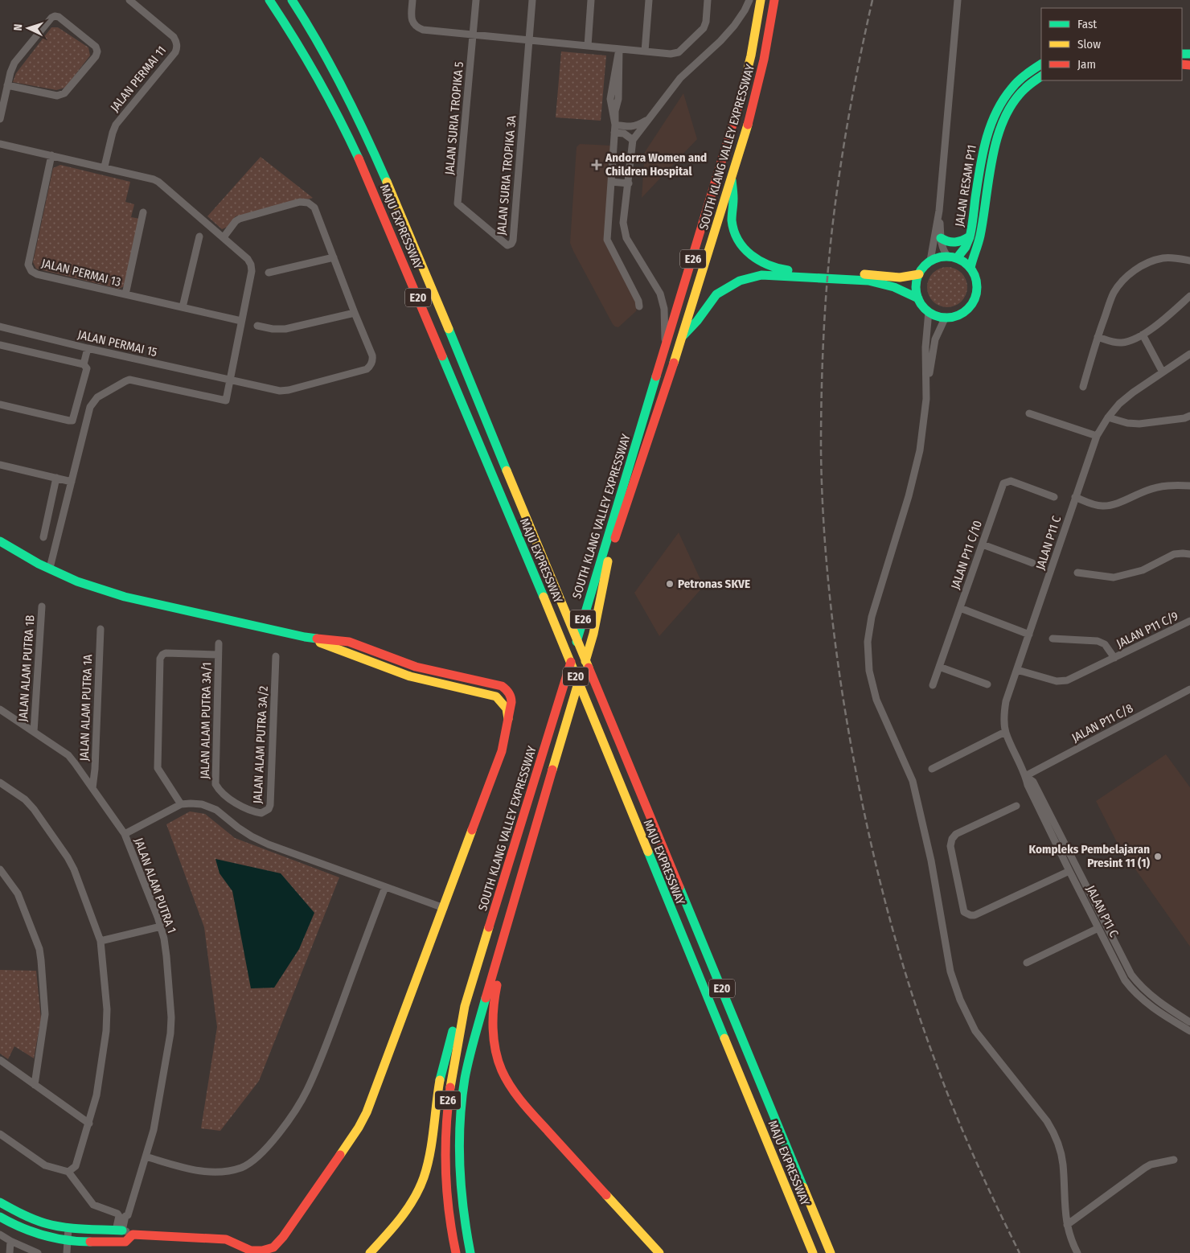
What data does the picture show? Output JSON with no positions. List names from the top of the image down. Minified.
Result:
{"streets":{"main road":["SOUTH KLANG VALLEY EXPRESSWAY","JALAN RESAM P11","MAJU EXPRESSWAY","E26","E20"],"street":["JALAN PERMAI 11","JALAN SURIA TROPIKA 5","JALAN SURIA TROPIKA 3A","JALAN PERMAI 13","JALAN PERMAI 15","JALAN P11 C","JALAN P11 C/10","JALAN P11 C/9","JALAN ALAM PUTRA 1B","JALAN ALAM PUTRA 1A","JALAN ALAM PUTRA 3A/1","JALAN P11 C/8","JALAN ALAM PUTRA 3A/2","JALAN ALAM PUTRA 1"]},"crossings":[["JALAN SURIA TROPIKA 5","JALAN SURIA TROPIKA 3A"],["JALAN P11 C","JALAN P11 C/9"],["JALAN P11 C","JALAN P11 C/8"],["JALAN ALAM PUTRA 1B","JALAN ALAM PUTRA 1"],["JALAN ALAM PUTRA 1A","JALAN ALAM PUTRA 1"],["JALAN ALAM PUTRA 3A/1","JALAN ALAM PUTRA 3A/2"]],"places":{"health":["Andorra Women and Children Hospital"],"other":["Petronas SKVE","Kompleks Pembelajaran Presint 11 (1)"]},"legend":["Fast","Slow","Jam"],"north":"left"}
